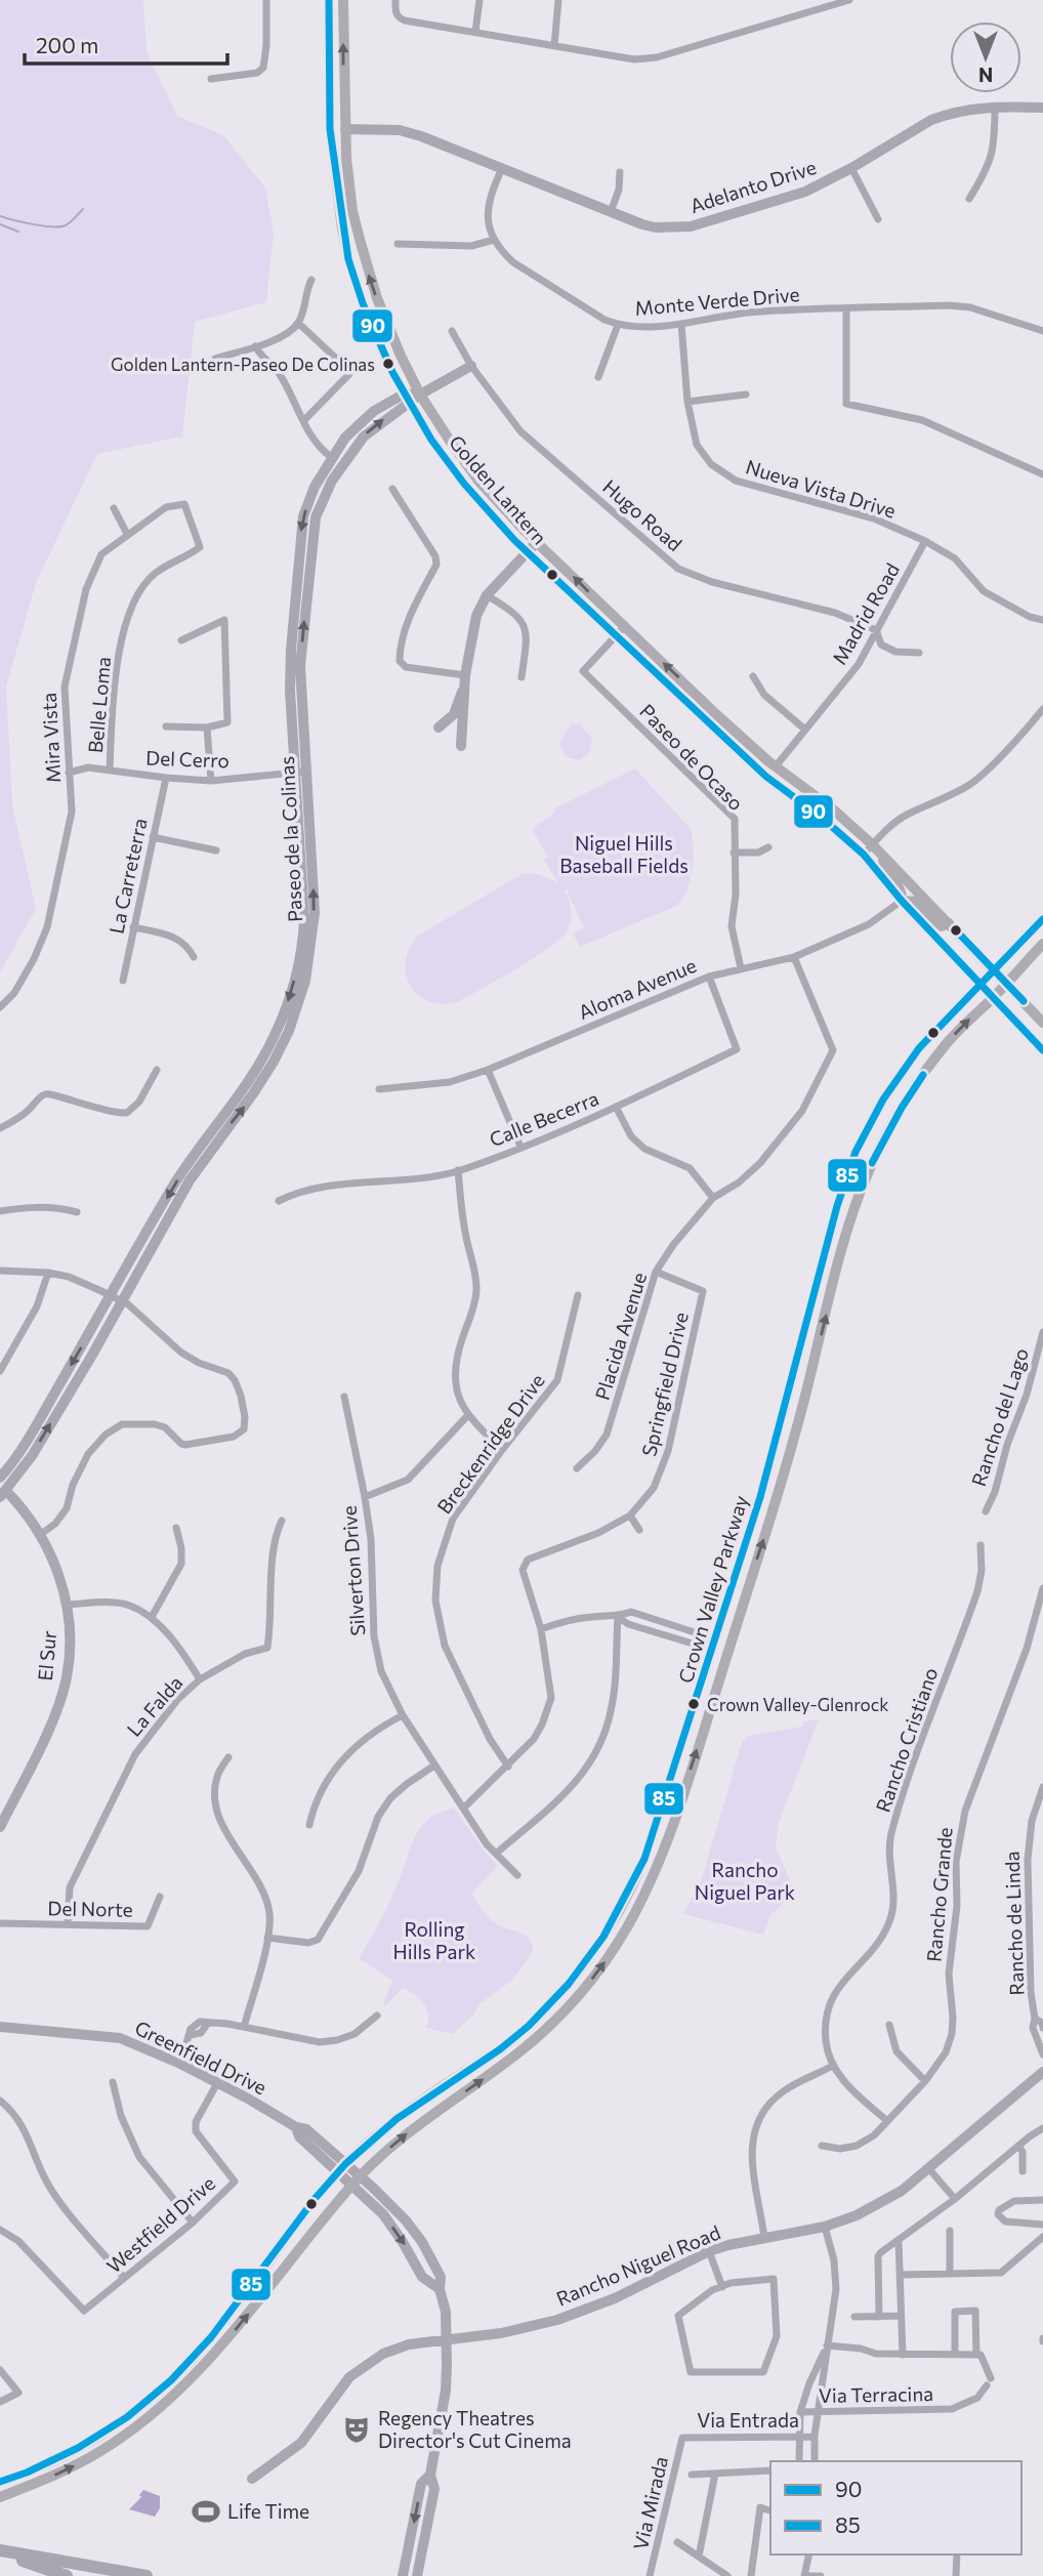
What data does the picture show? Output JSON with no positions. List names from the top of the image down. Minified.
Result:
{"streets":{"main road":["Adelanto Drive","Golden Lantern","Paseo de la Colinas","Crown Valley Parkway","El Sur","Greenfield Drive","Rancho Niguel Road"],"street":["Monte Verde Drive","Nueva Vista Drive","Hugo Road","Madrid Road","Belle Loma","Mira Vista","Paseo de Ocaso","Del Cerro","La Carreterra","Aloma Avenue","Calle Becerra","Placida Avenue","Springfield Drive","Rancho del Lago","Breckenridge Drive","Silverton Drive","La Falda","Rancho Cristiano","Rancho Grande","Del Norte","Rancho de Linda","Westfield Drive","Via Terracina","Via Entrada","Via Mirada"]},"crossings":[["Adelanto Drive","Golden Lantern"],["Monte Verde Drive","Nueva Vista Drive"],["Nueva Vista Drive","Madrid Road"],["Golden Lantern","Madrid Road"],["Golden Lantern","Paseo de Ocaso"],["Golden Lantern","Paseo de la Colinas"],["Golden Lantern","Aloma Avenue"],["Golden Lantern","Crown Valley Parkway"],["Hugo Road","Madrid Road"],["Hugo Road","Paseo de la Colinas"],["Belle Loma","Mira Vista"],["Belle Loma","Del Cerro"],["Mira Vista","Del Cerro"],["Paseo de Ocaso","Aloma Avenue"],["Del Cerro","Paseo de la Colinas"],["Del Cerro","La Carreterra"],["Paseo de la Colinas","El Sur"],["Aloma Avenue","Calle Becerra"],["Aloma Avenue","Placida Avenue"],["Placida Avenue","Springfield Drive"],["Springfield Drive","Breckenridge Drive"],["Springfield Drive","Silverton Drive"],["Crown Valley Parkway","Greenfield Drive"],["La Falda","Del Norte"],["Rancho Cristiano","Rancho Grande"],["Greenfield Drive","Westfield Drive"],["Greenfield Drive","Rancho Niguel Road"],["Via Entrada","Via Mirada"]],"parks":["Niguel Hills Baseball Fields","Rancho Niguel Park","Rolling Hills Park"],"places":{"other":["Golden Lantern-Paseo De Colinas","Crown Valley-Glenrock"],"theatre":["Regency Theatres Director's Cut Cinema"],"sports":["Life Time"]},"lines":["transit line 90","transit line 85"],"legend":["90","85"],"scale_bar":"200 m","north":"bottom"}
